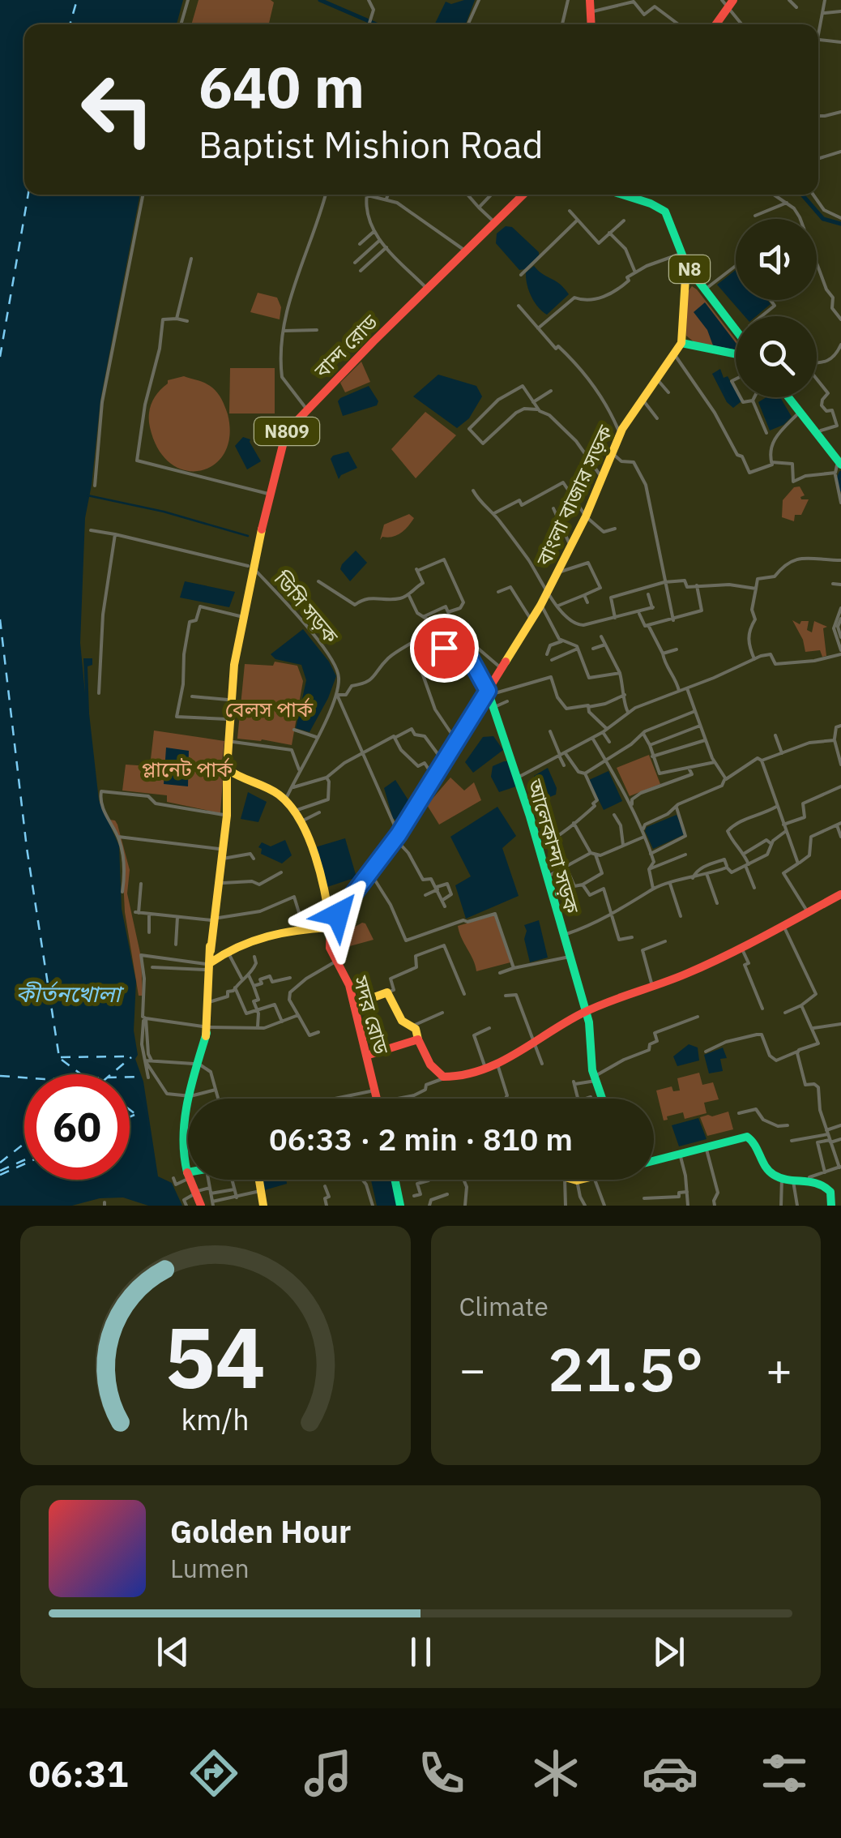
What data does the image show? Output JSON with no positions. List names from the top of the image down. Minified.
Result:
{"streets":{"main road":["N8","বান্দ রোড","N809","বাংলা বাজার সড়ক","আলেকান্দা সড়ক","সদর রোড"],"street":["ডিসি সড়ক"]},"crossings":[["N8","বাংলা বাজার সড়ক"],["বান্দ রোড","ডিসি সড়ক"],["বাংলা বাজার সড়ক","ডিসি সড়ক"],["বাংলা বাজার সড়ক","আলেকান্দা সড়ক"],["বাংলা বাজার সড়ক","সদর রোড"]],"water":["কীর্তনখোলা"],"parks":["বেলস পার্ক","প্লানেট পার্ক"],"page":{"turn":["640 m","Baptist Mishion Road"],"limit":"60","trip":"06:33 · 2 min · 810 m","tile":"Climate","heat":["−","21.5°","+"],"song":["Golden Hour","Lumen"],"tabs":"06:31","gauge":["54","km/h"]}}
